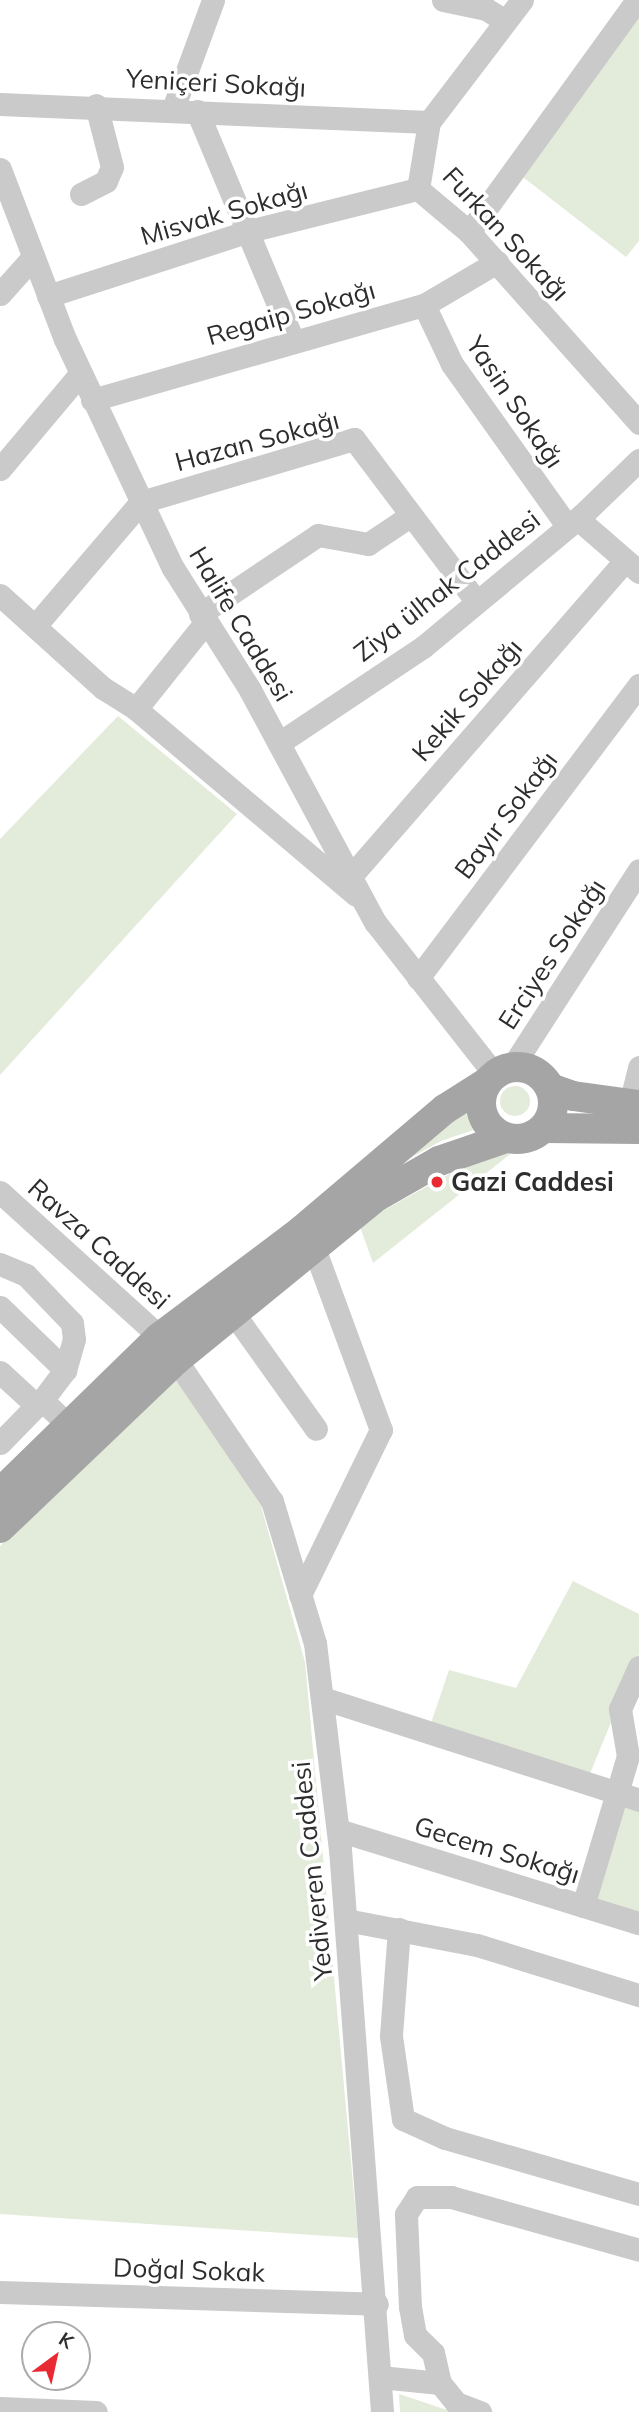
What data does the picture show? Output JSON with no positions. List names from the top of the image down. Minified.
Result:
{"streets":{"street":["Yeniçeri Sokağı","Misvak Sokağı","Furkan Sokağı","Regaip Sokağı","Yasin Sokağı","Hazan Sokağı","Ziya ülhak Caddesi","Halife Caddesi","Kekik Sokağı","Bayır Sokağı","Erciyes Sokağı","Ravza Caddesi","Gecem Sokağı","Yediveren Caddesi","Doğal Sokak"]},"crossings":[["Yeniçeri Sokağı","Furkan Sokağı"],["Misvak Sokağı","Furkan Sokağı"],["Misvak Sokağı","Halife Caddesi"],["Furkan Sokağı","Regaip Sokağı"],["Regaip Sokağı","Yasin Sokağı"],["Regaip Sokağı","Halife Caddesi"],["Yasin Sokağı","Ziya ülhak Caddesi"],["Hazan Sokağı","Ziya ülhak Caddesi"],["Hazan Sokağı","Halife Caddesi"],["Ziya ülhak Caddesi","Halife Caddesi"],["Halife Caddesi","Kekik Sokağı"],["Halife Caddesi","Bayır Sokağı"],["Halife Caddesi","Erciyes Sokağı"],["Ravza Caddesi","Yediveren Caddesi"],["Gecem Sokağı","Yediveren Caddesi"],["Yediveren Caddesi","Doğal Sokak"]],"places":["Gazi Caddesi"],"north":"top right"}
